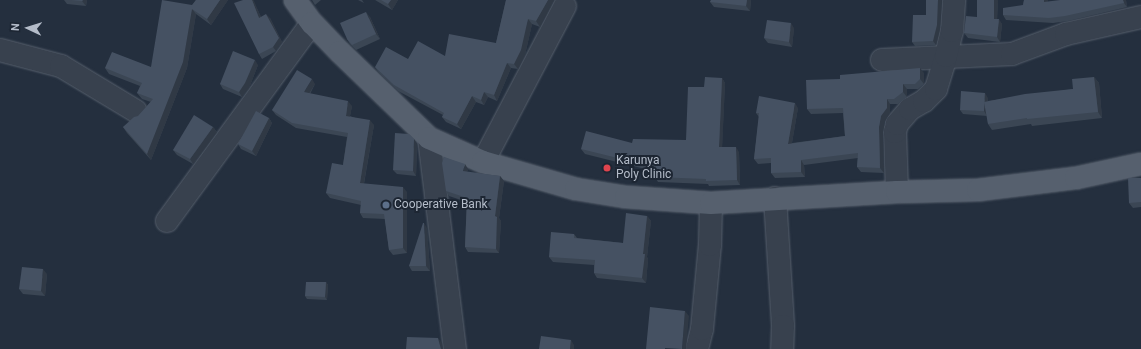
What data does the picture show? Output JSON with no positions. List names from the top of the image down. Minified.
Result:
{"places":["Karunya Poly Clinic","Cooperative Bank"],"north":"left"}
